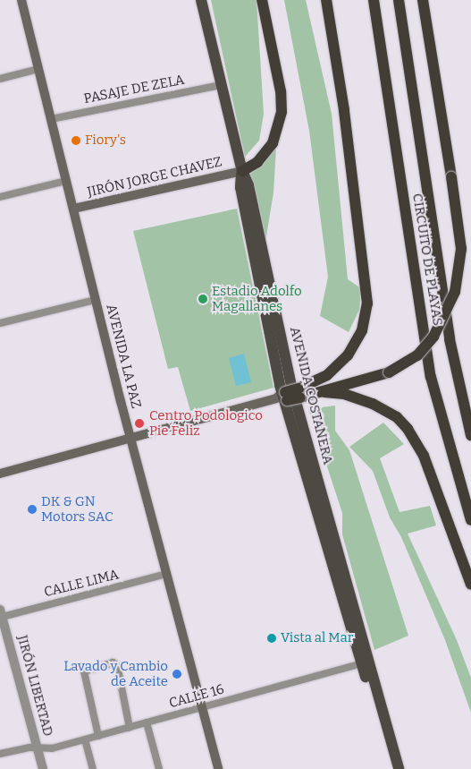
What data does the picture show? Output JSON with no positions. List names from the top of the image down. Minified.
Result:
{"streets":{"highway":["CIRCUITO DE PLAYAS"],"main road":["JIRÓN JORGE CHAVEZ","AVENIDA LA PAZ","AVENIDA COSTANERA"],"street":["PASAJE DE ZELA","CALLE LIMA","JIRÓN LIBERTAD","CALLE 16"]},"crossings":[["PASAJE DE ZELA","AVENIDA LA PAZ"],["PASAJE DE ZELA","AVENIDA COSTANERA"],["JIRÓN JORGE CHAVEZ","AVENIDA LA PAZ"],["JIRÓN JORGE CHAVEZ","AVENIDA COSTANERA"],["AVENIDA LA PAZ","CALLE LIMA"],["AVENIDA LA PAZ","CALLE 16"],["CALLE LIMA","JIRÓN LIBERTAD"],["JIRÓN LIBERTAD","CALLE 16"]],"places":["Fiory's","Estadio Adolfo Magallanes","Centro Podologico Pie Feliz","DK & GN Motors SAC","Vista al Mar","Lavado y Cambio de Aceite"]}
